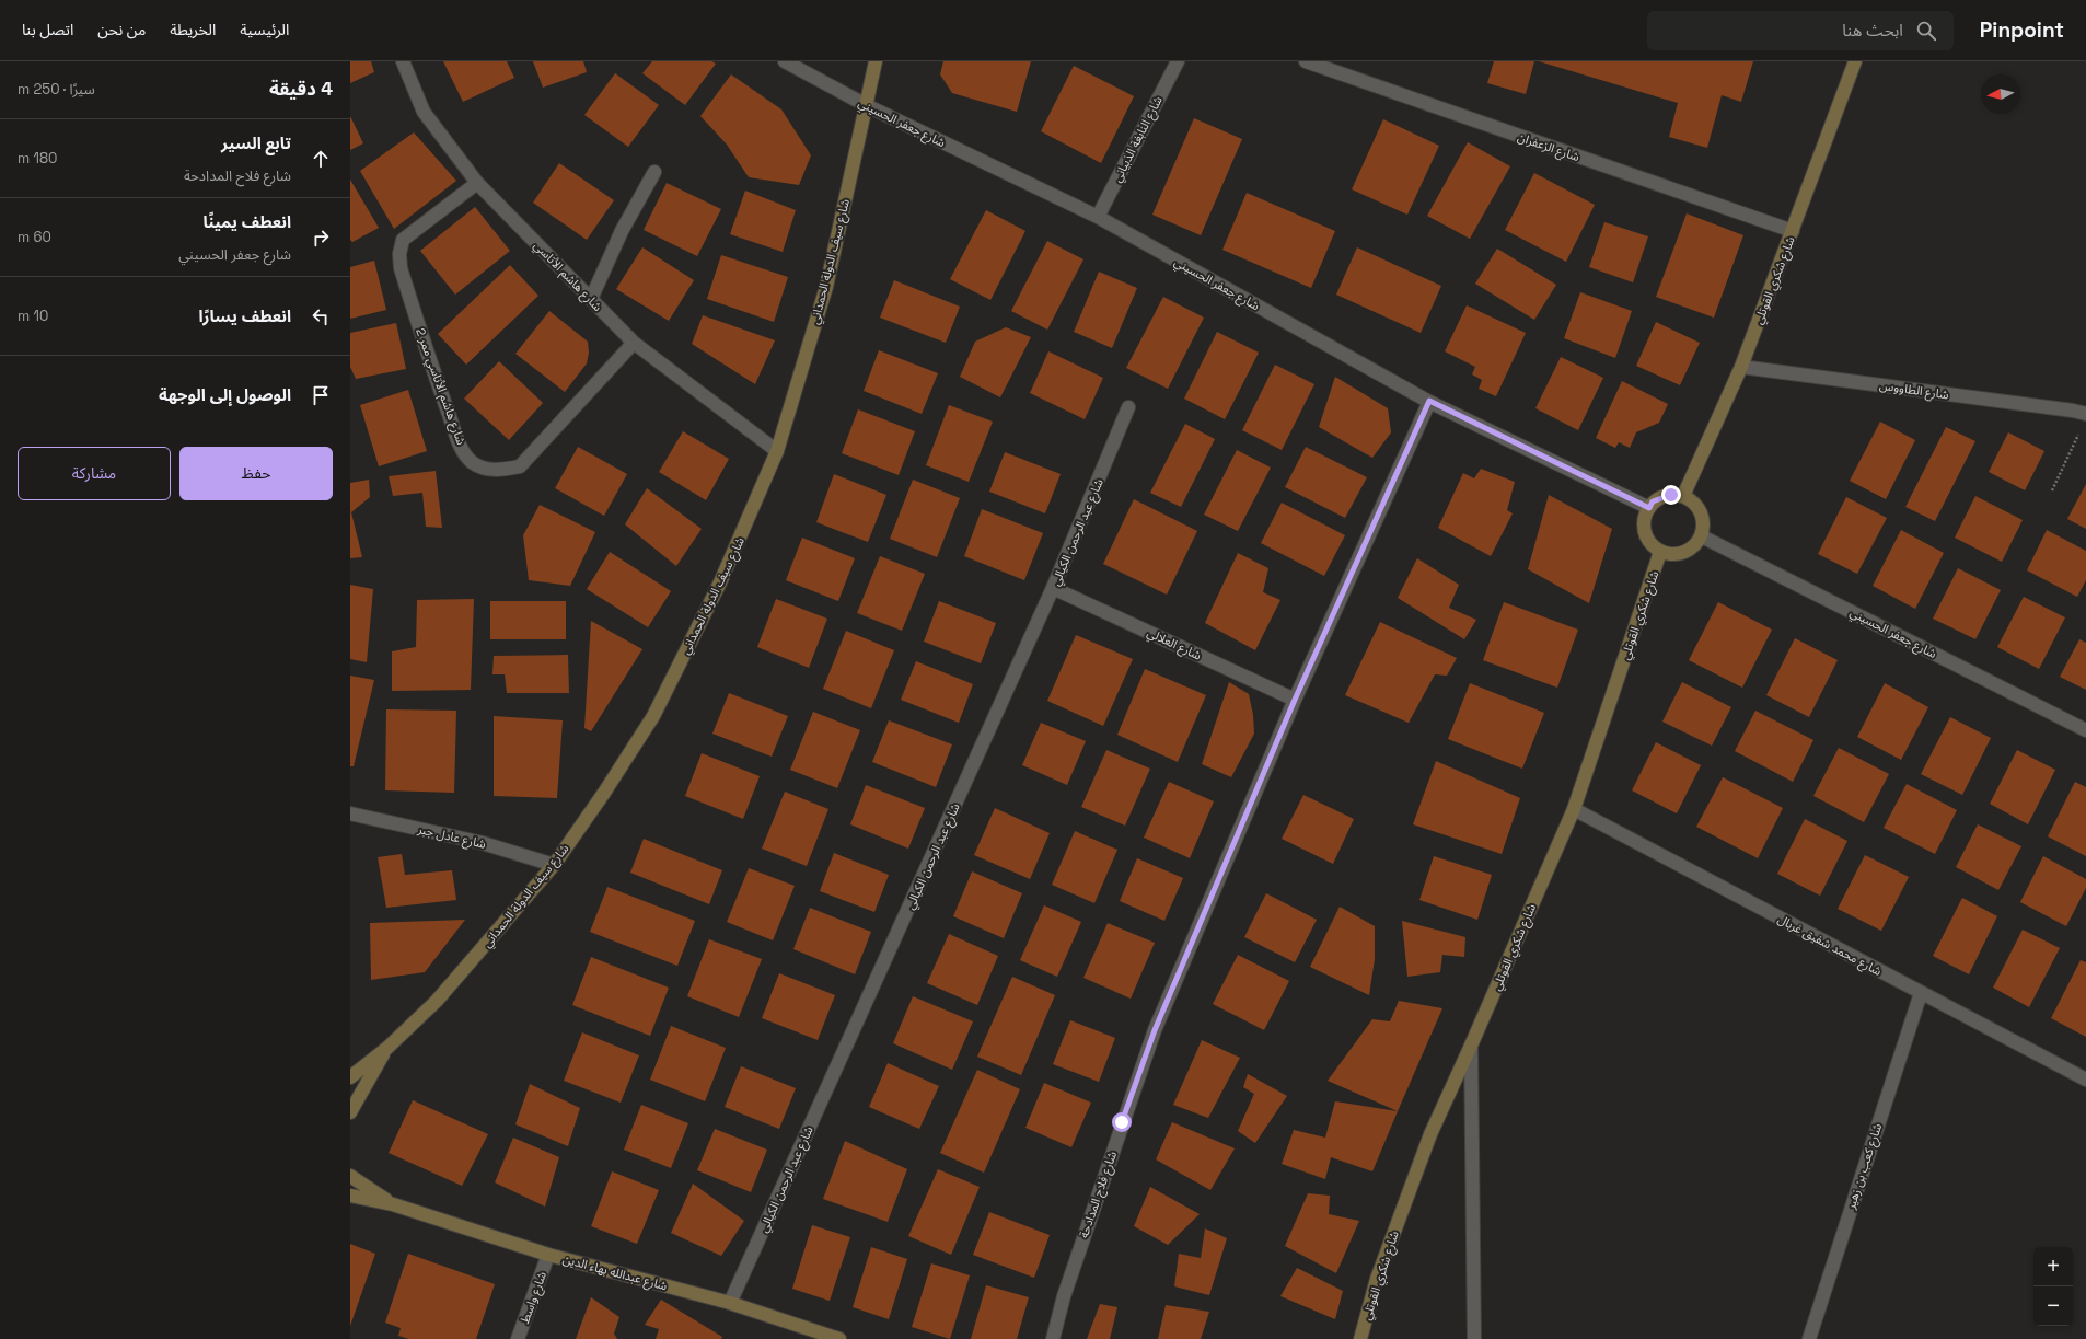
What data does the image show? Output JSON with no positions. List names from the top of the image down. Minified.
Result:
{"streets":{"street":["شارع جعفر الحسيني","شارع النابغة الذبياني","شارع الزعفران","شارع سيف الدولة الحمداني","شارع هاشم الأتاسي","شارع شكري القوتلي","شارع هاشم الأتاسي ممر 2","شارع الطاووس","شارع عبد الرحمن الكيالي","شارع العلالي","شارع عادل جبر","شارع محمد شفيق غربال","شارع كعب بن زهير","شارع فلاح المدادحة","شارع عبدالله بهاء الدين","شارع واسط"]},"crossings":[["شارع جعفر الحسيني","شارع النابغة الذبياني"],["شارع جعفر الحسيني","شارع سيف الدولة الحمداني"],["شارع جعفر الحسيني","شارع شكري القوتلي"],["شارع جعفر الحسيني","شارع فلاح المدادحة"],["شارع الزعفران","شارع شكري القوتلي"],["شارع سيف الدولة الحمداني","شارع هاشم الأتاسي"],["شارع سيف الدولة الحمداني","شارع عادل جبر"],["شارع هاشم الأتاسي","شارع هاشم الأتاسي ممر 2"],["شارع شكري القوتلي","شارع الطاووس"],["شارع شكري القوتلي","شارع محمد شفيق غربال"],["شارع عبد الرحمن الكيالي","شارع العلالي"],["شارع عبد الرحمن الكيالي","شارع عبدالله بهاء الدين"],["شارع العلالي","شارع فلاح المدادحة"],["شارع محمد شفيق غربال","شارع كعب بن زهير"],["شارع عبدالله بهاء الدين","شارع واسط"]],"north":"left","page":{"header":"Pinpoint","search":"ابحث هنا","nav":["الرئيسية","الخريطة","من نحن","اتصل بنا"],"heading":["4 دقيقة","سيرًا · 250 m"],"list":[["تابع السير","شارع فلاح المدادحة","180 m"],["انعطف يمينًا","شارع جعفر الحسيني","60 m"],["انعطف يسارًا","10 m"],"الوصول إلى الوجهة"],"buttons":["حفظ","مشاركة"],"map_buttons":["+","−"]}}
